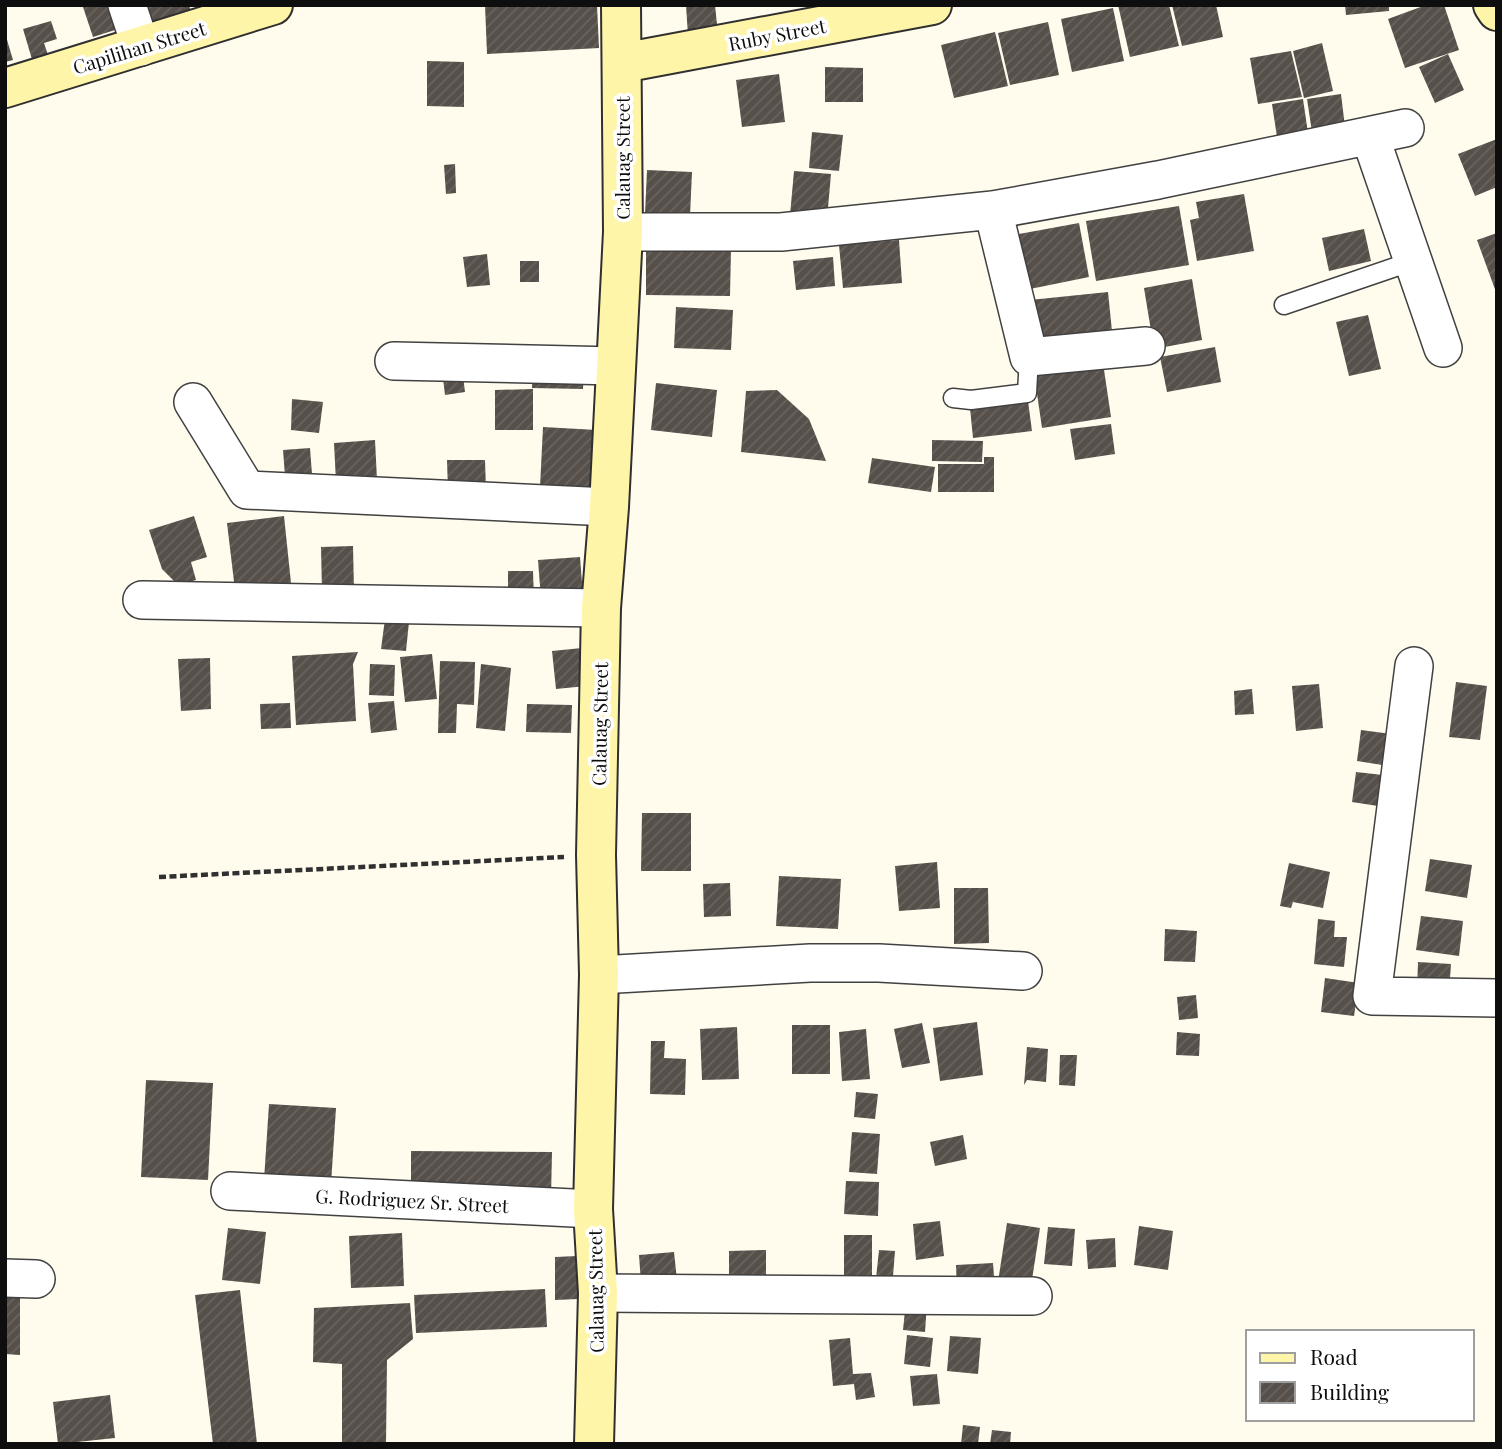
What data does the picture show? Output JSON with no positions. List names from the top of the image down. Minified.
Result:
{"streets":{"street":["Ruby Street","Capilihan Street","Calauag Street","G. Rodriguez Sr. Street"]},"crossings":[["Ruby Street","Calauag Street"],["Calauag Street","G. Rodriguez Sr. Street"]],"legend":["Road","Building"]}
